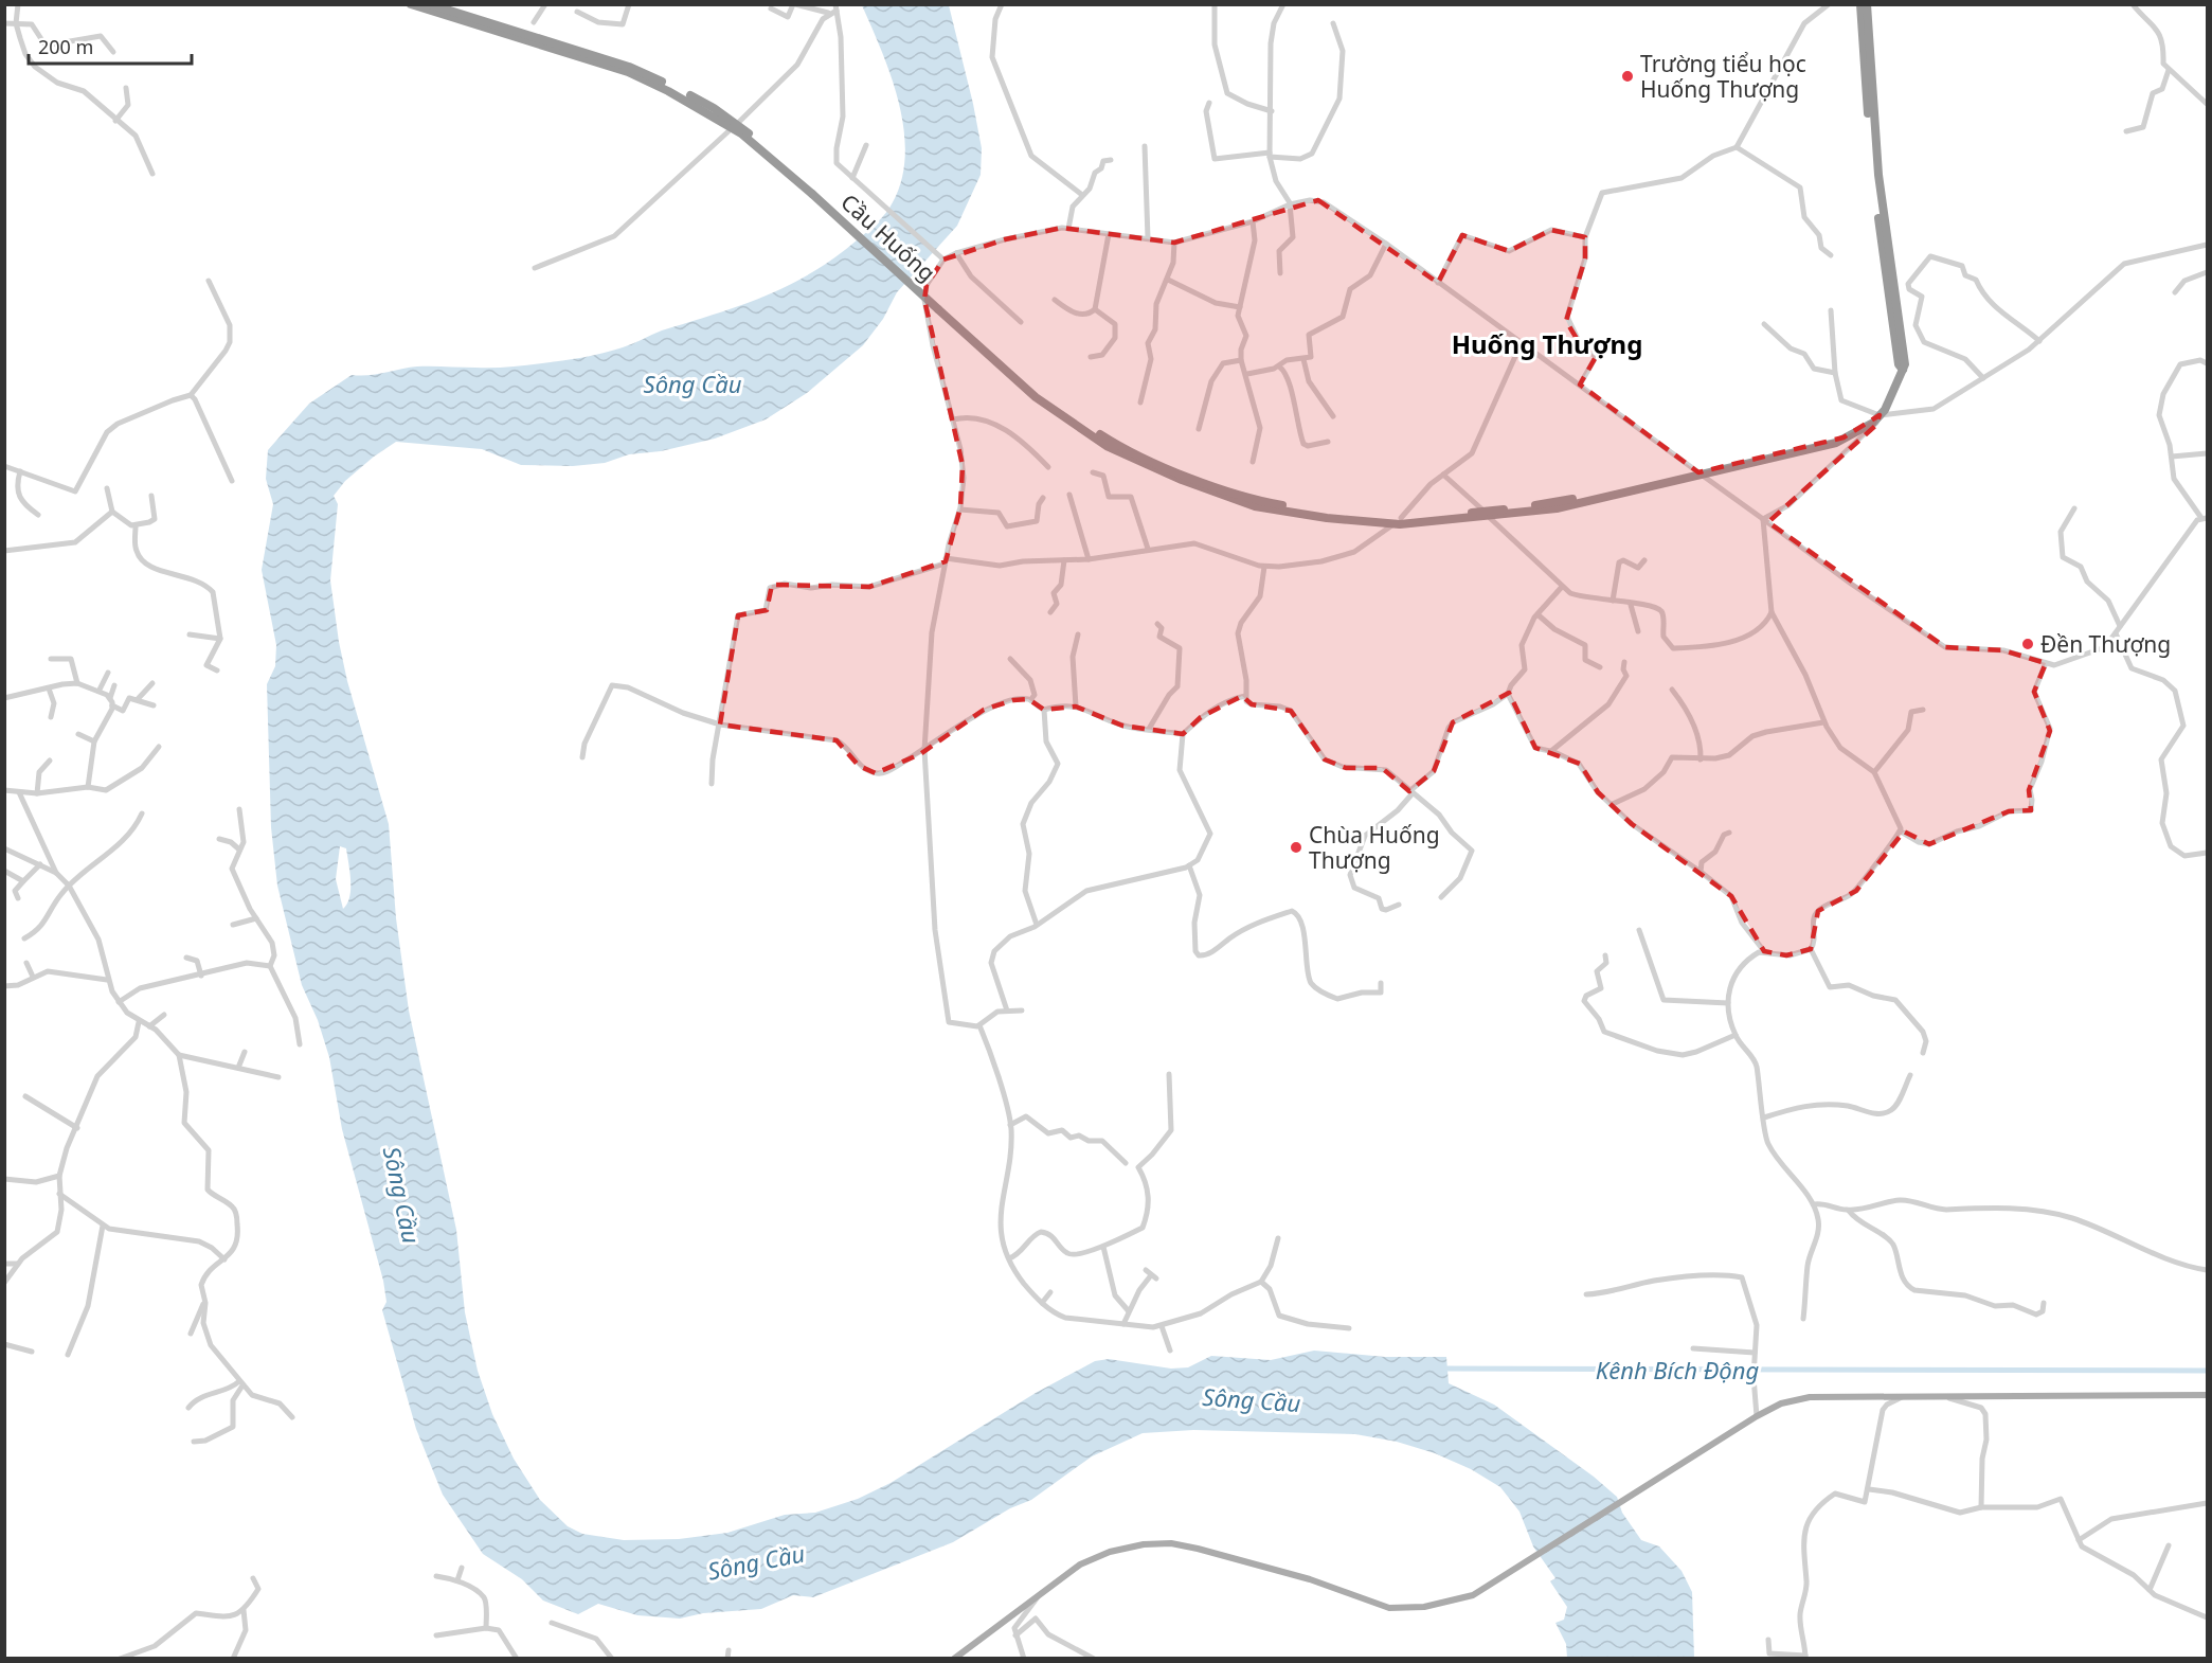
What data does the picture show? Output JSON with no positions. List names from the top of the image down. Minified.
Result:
{"streets":{"highway":["Cầu Huống"]},"districts":["Huống Thượng"],"water":["Sông Cầu","Kênh Bích Động"],"places":["Trường tiểu học Huống Thượng","Đền Thượng","Chùa Huống Thượng"],"scale_bar":"200 m"}
